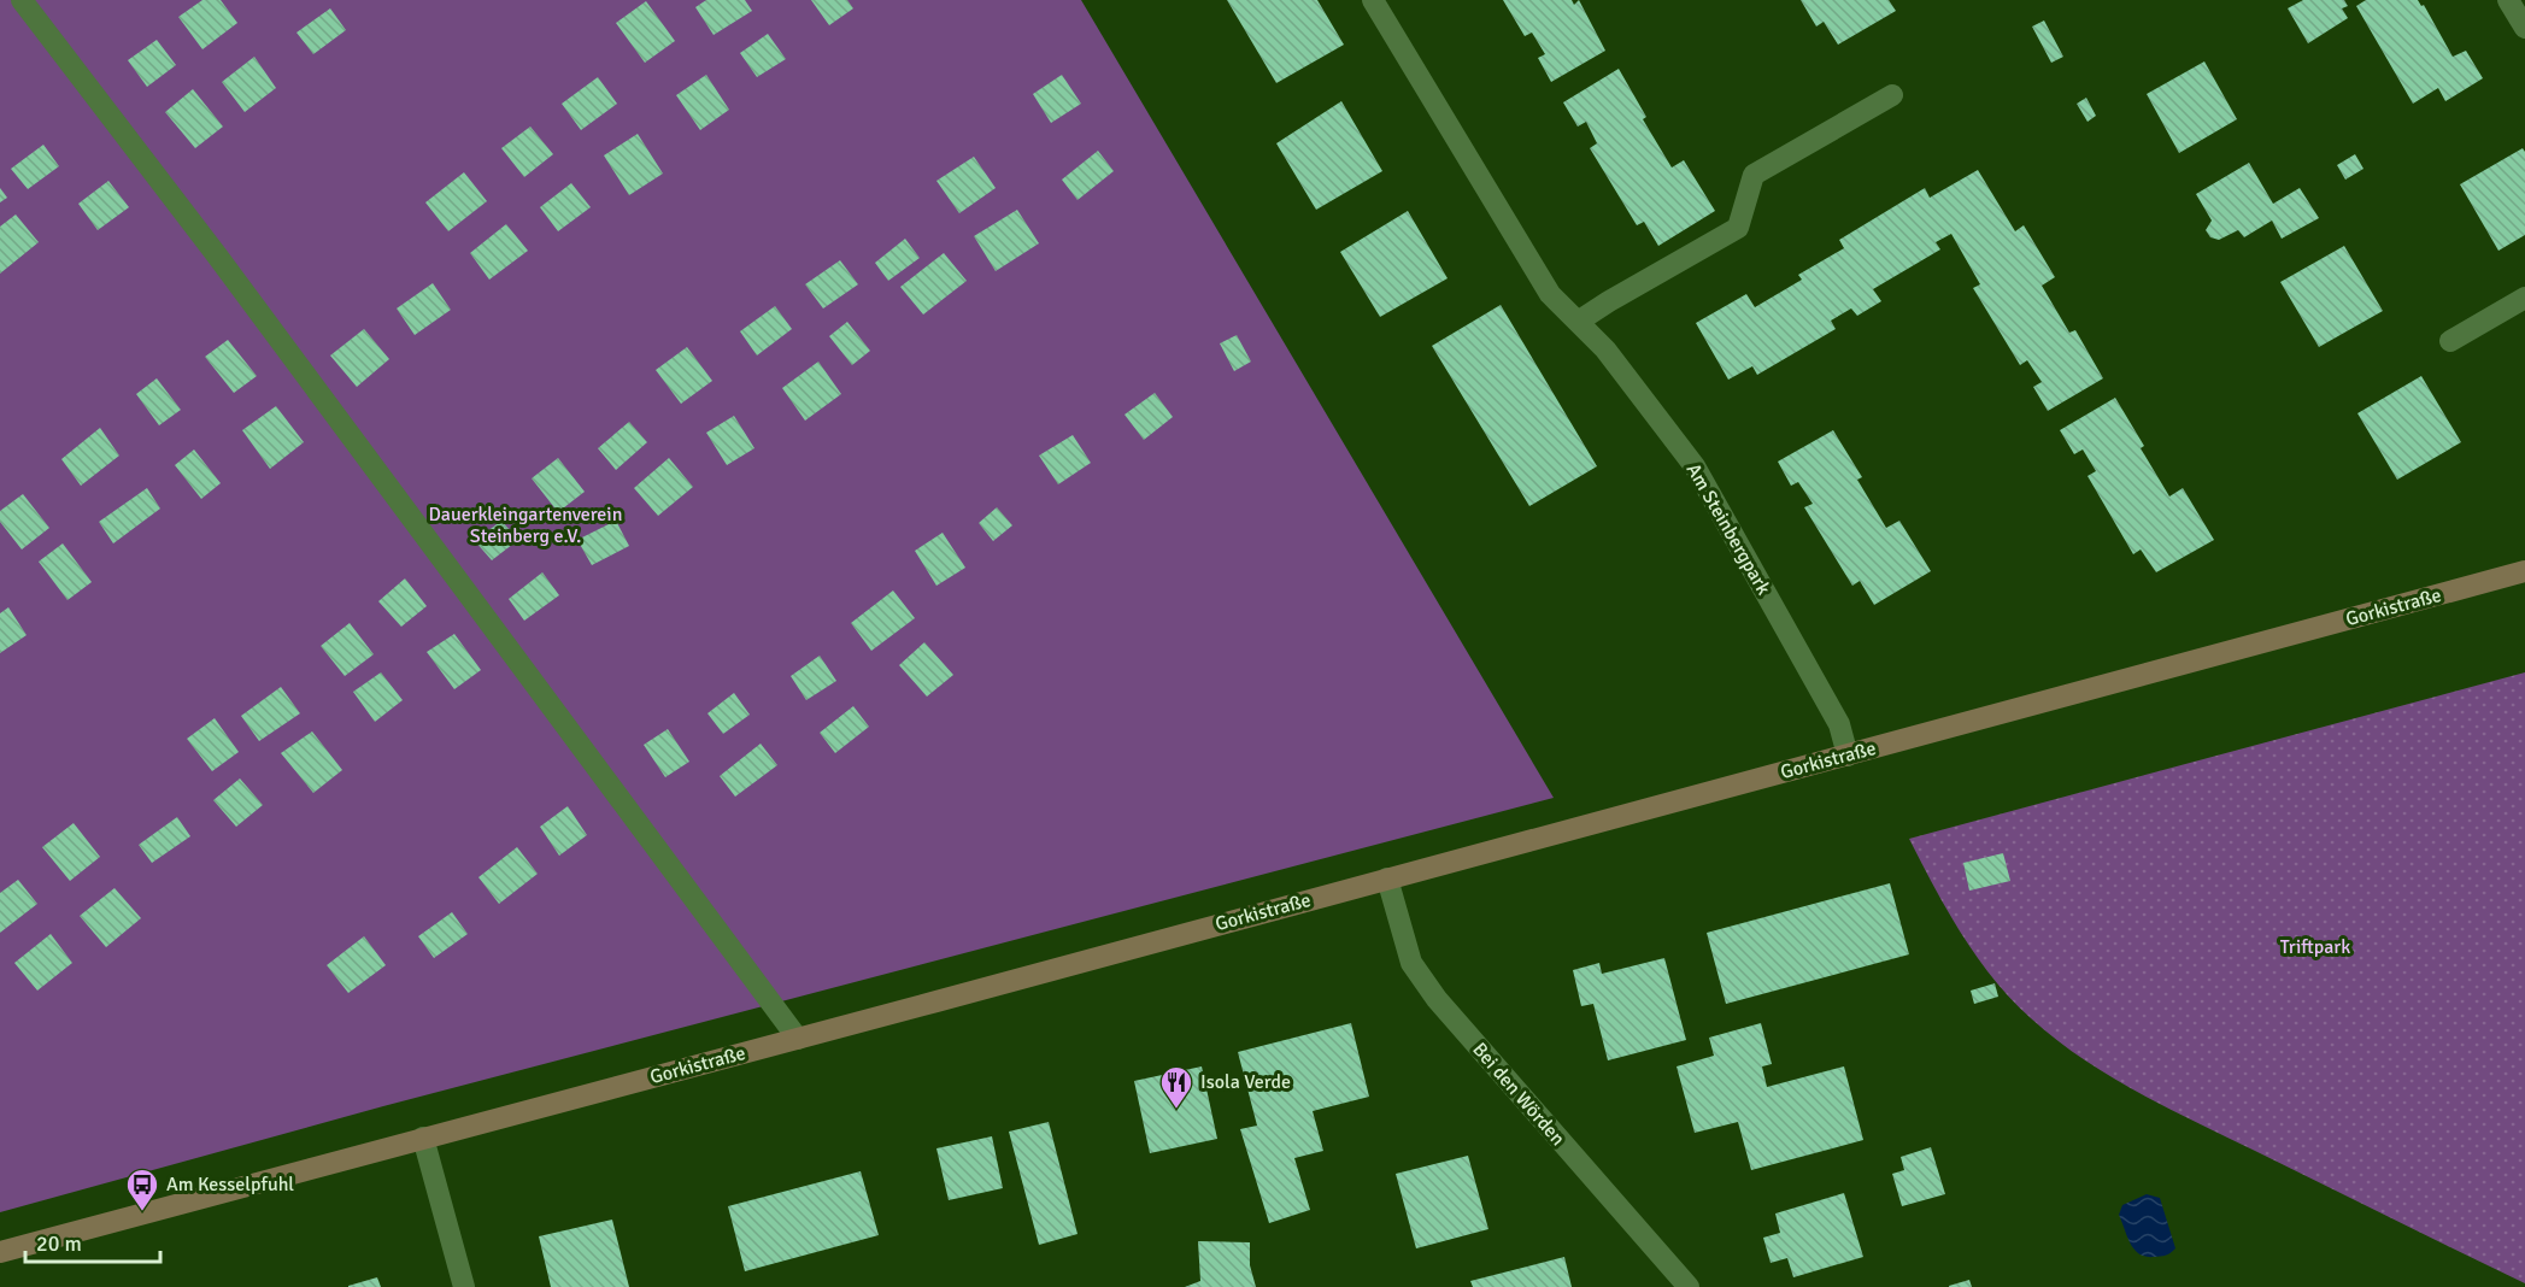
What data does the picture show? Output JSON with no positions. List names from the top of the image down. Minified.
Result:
{"streets":{"main road":["Gorkistraße"],"street":["Am Steinbergpark","Bei den Wörden"]},"crossings":[["Am Steinbergpark","Gorkistraße"],["Gorkistraße","Bei den Wörden"]],"parks":["Dauerkleingartenverein Steinberg e.V.","Triftpark"],"places":{"restaurant":["Isola Verde"],"bus stop":["Am Kesselpfuhl"]},"scale_bar":"20 m"}
